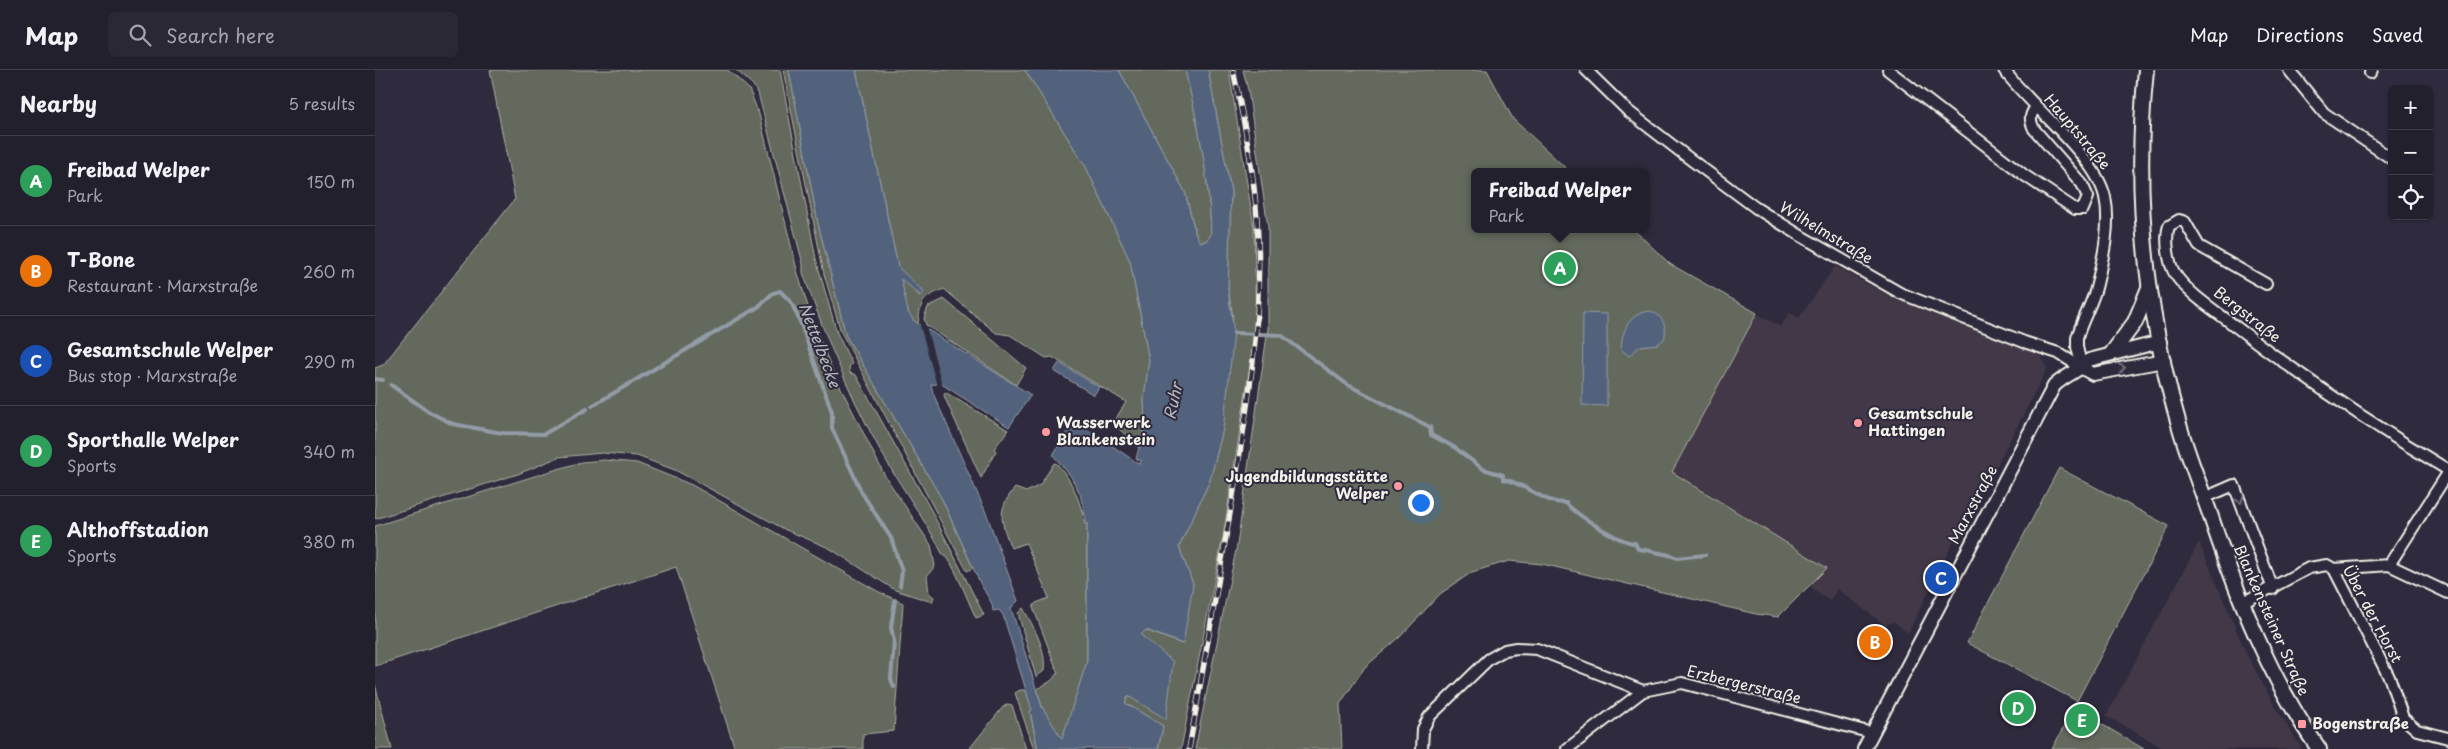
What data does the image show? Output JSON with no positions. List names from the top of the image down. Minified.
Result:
{"streets":{"main road":["Blankensteiner Straße"],"street":["Hauptstraße","Wilhelmstraße","Bergstraße","Marxstraße","Über der Horst","Erzbergerstraße"]},"crossings":[["Hauptstraße","Wilhelmstraße"],["Hauptstraße","Marxstraße"],["Wilhelmstraße","Marxstraße"],["Marxstraße","Blankensteiner Straße"],["Marxstraße","Erzbergerstraße"],["Über der Horst","Blankensteiner Straße"]],"water":["Nettelbecke","Ruhr"],"places":{"other":["Gesamtschule Hattingen","Wasserwerk Blankenstein","Jugendbildungsstätte Welper"],"transit":["Bogenstraße"]},"page":{"header":"Map","search":"Search here","nav":["Map","Directions","Saved"],"heading":["Nearby","5 results"],"map_buttons":["+","−"],"list":[{"mark":"A","name":"Freibad Welper","note":"Park","value":"150 m"},{"mark":"B","name":"T-Bone","note":"Restaurant · Marxstraße","value":"260 m"},{"mark":"C","name":"Gesamtschule Welper","note":"Bus stop · Marxstraße","value":"290 m"},{"mark":"D","name":"Sporthalle Welper","note":"Sports","value":"340 m"},{"mark":"E","name":"Althoffstadion","note":"Sports","value":"380 m"}],"popup":["Freibad Welper","Park"],"pins":["A","C","B","D","E"]}}
